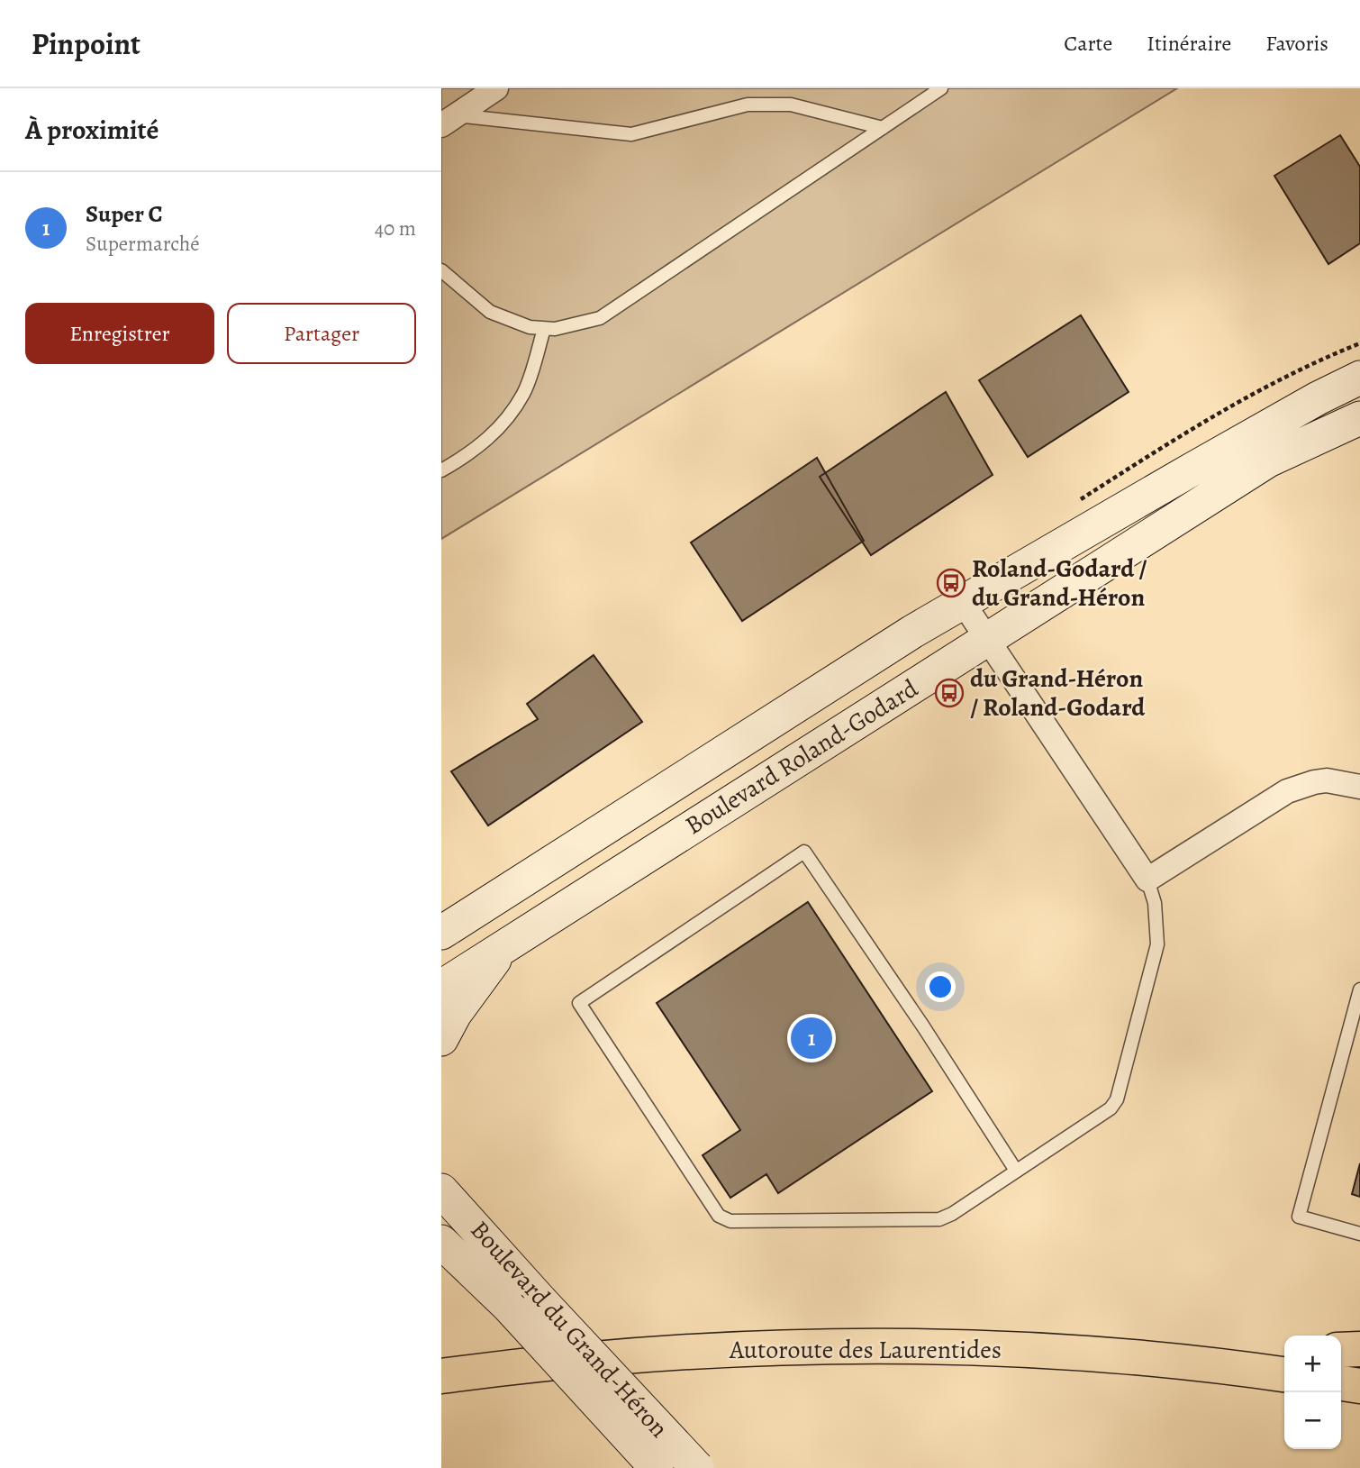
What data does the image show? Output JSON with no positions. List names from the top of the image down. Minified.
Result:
{"streets":{"highway":["Autoroute des Laurentides"],"street":["Boulevard Roland-Godard","Boulevard du Grand-Héron"]},"places":{"bus stop":["Roland-Godard / du Grand-Héron","du Grand-Héron / Roland-Godard"]},"page":{"header":"Pinpoint","nav":["Carte","Itinéraire","Favoris"],"heading":"À proximité","list":[{"mark":"1","name":"Super C","note":"Supermarché","value":"40 m"}],"buttons":["Enregistrer","Partager"],"pins":"1","map_buttons":["+","−"]}}
